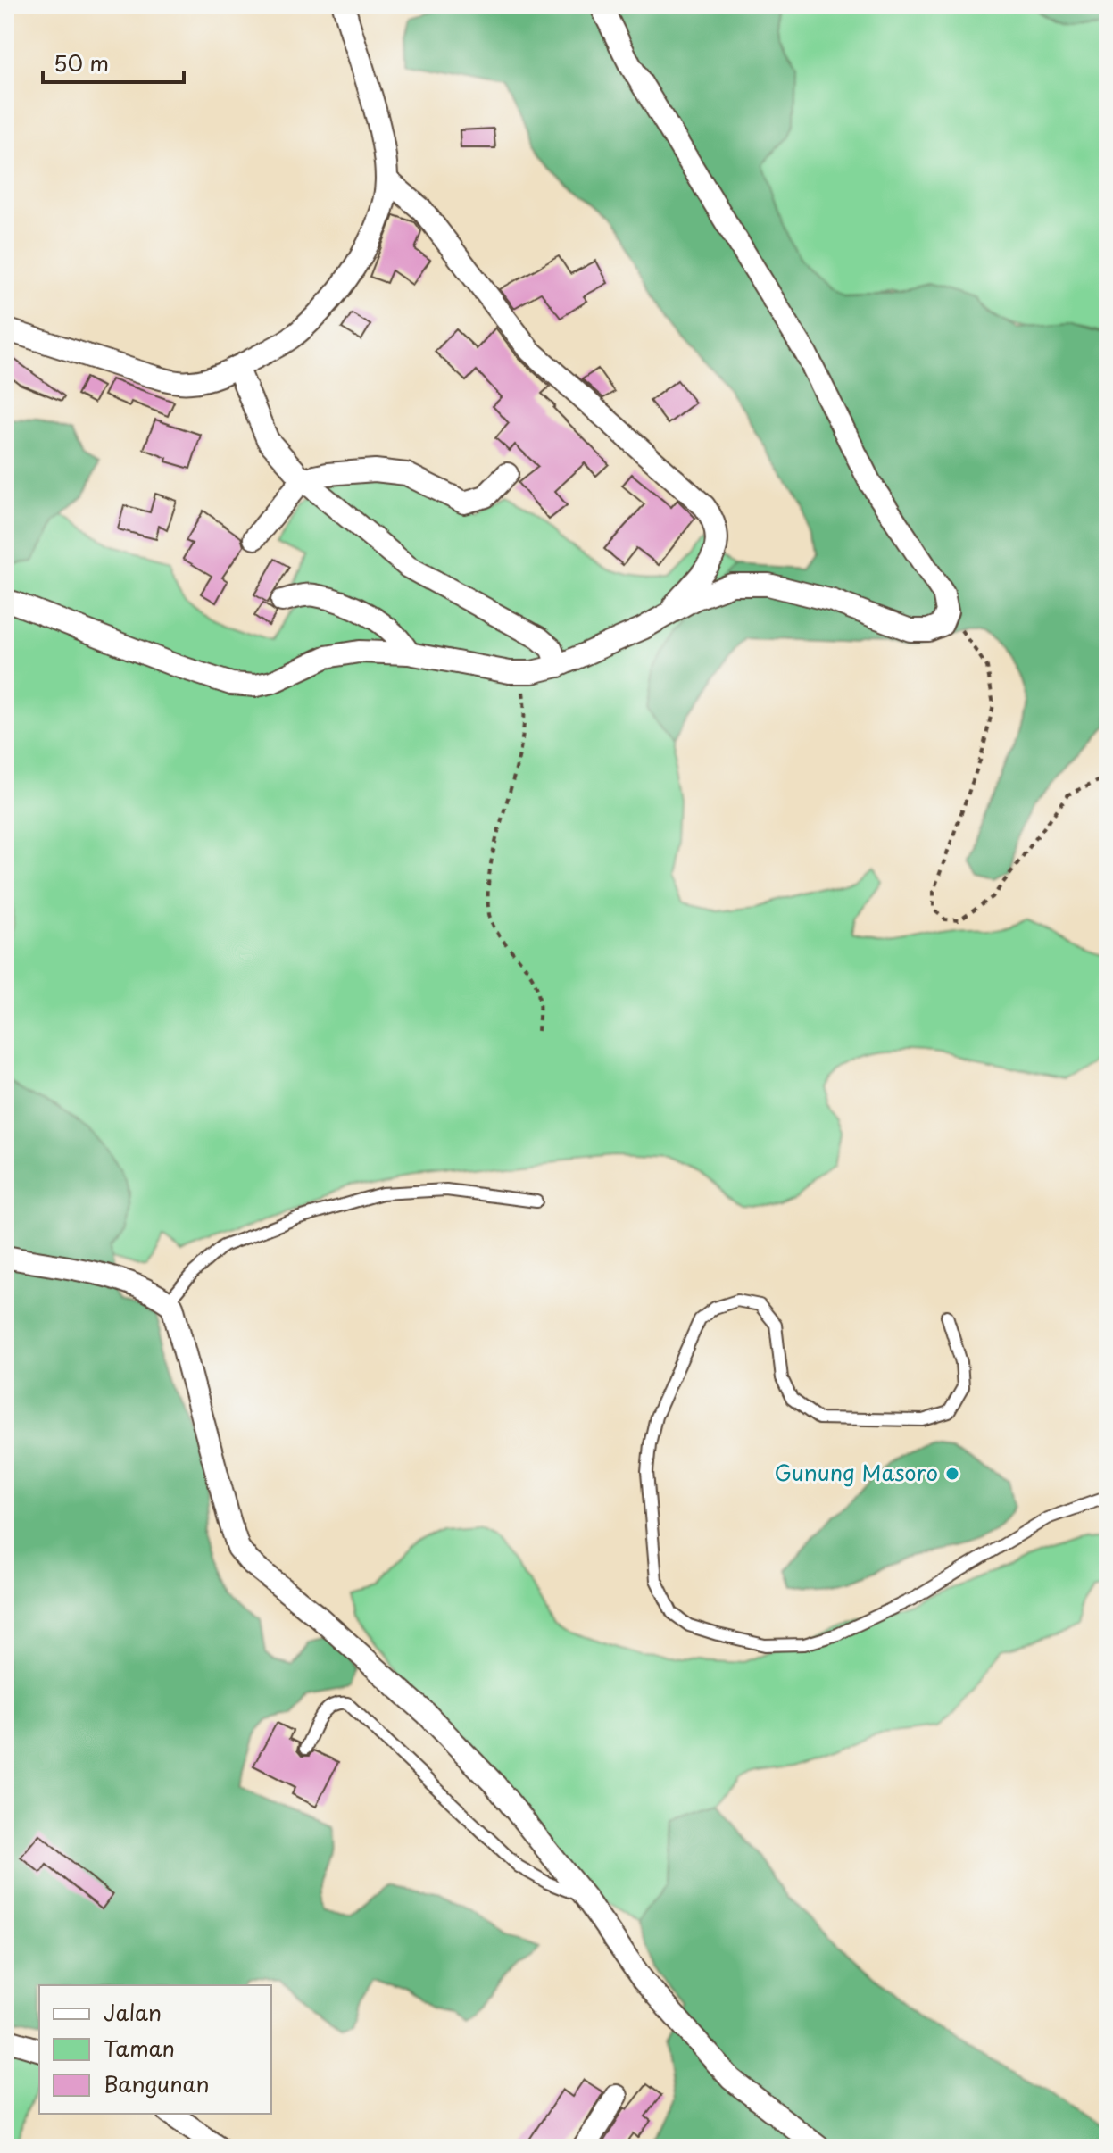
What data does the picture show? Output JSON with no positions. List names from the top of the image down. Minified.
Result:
{"places":["Gunung Masoro"],"legend":["Jalan","Taman","Bangunan"],"scale_bar":"50 m"}
